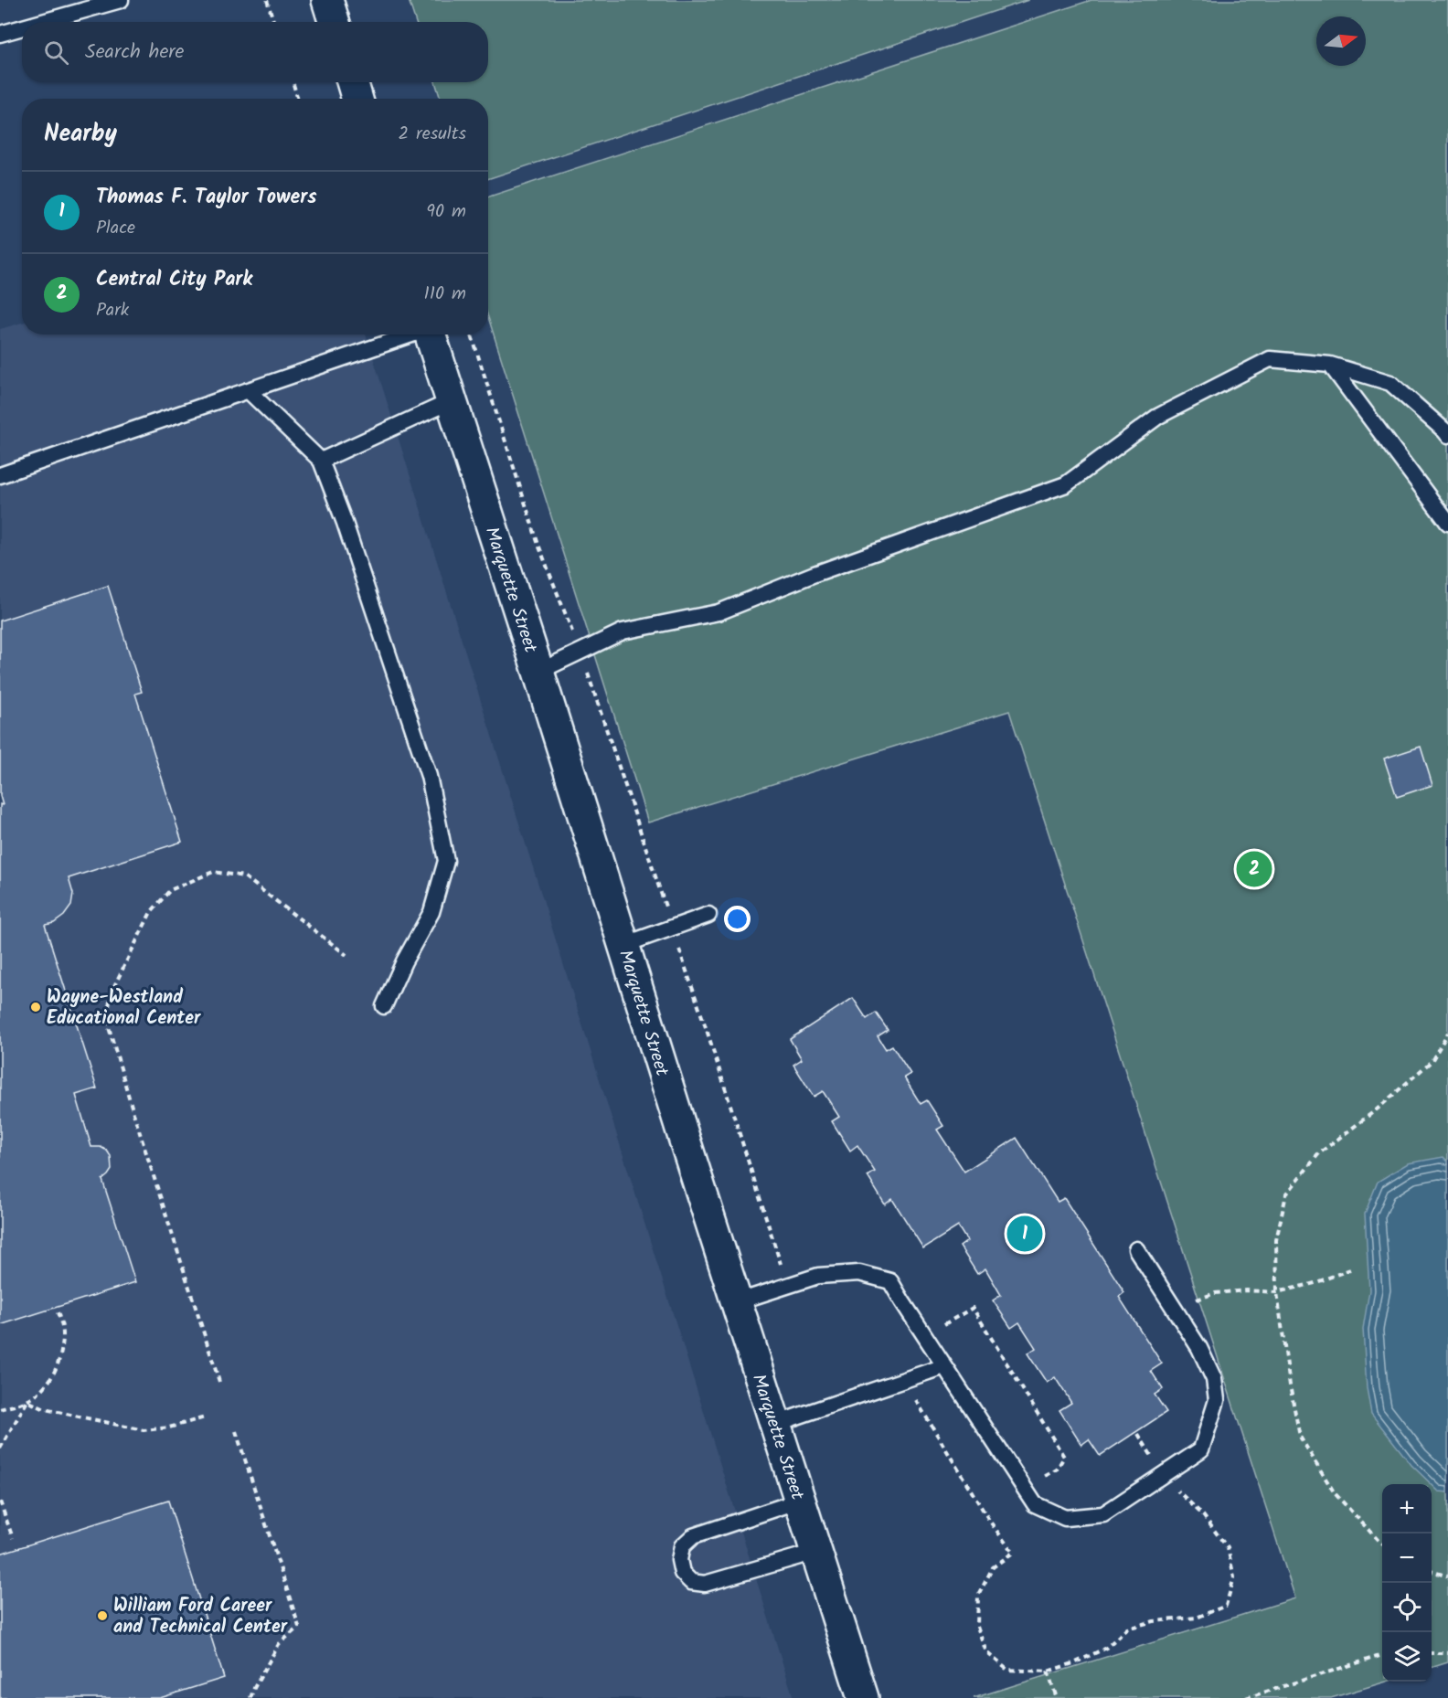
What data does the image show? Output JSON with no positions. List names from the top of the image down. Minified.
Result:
{"streets":{"street":["Marquette Street"]},"places":["Wayne-Westland Educational Center","William Ford Career and Technical Center"],"north":"right","page":{"search":"Search here","heading":["Nearby","2 results"],"list":[{"mark":"1","name":"Thomas F. Taylor Towers","note":"Place","value":"90 m"},{"mark":"2","name":"Central City Park","note":"Park","value":"110 m"}],"pins":["2","1"],"map_buttons":["+","−"]}}
